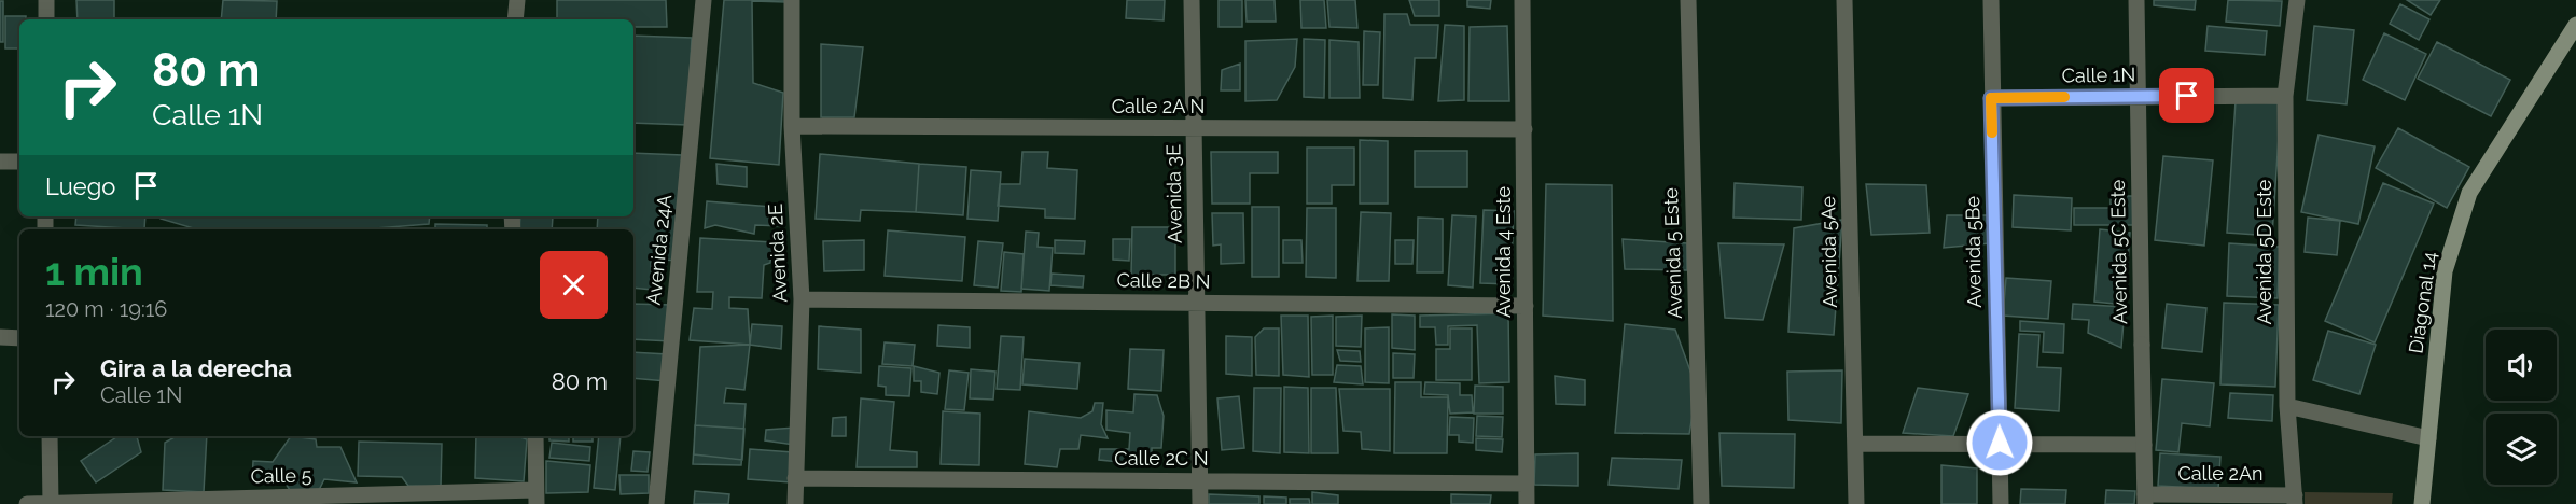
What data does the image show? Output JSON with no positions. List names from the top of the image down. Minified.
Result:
{"streets":{"street":["Calle 1N","Calle 2A N","Avenida 3E","Avenida 24A","Avenida 4 Este","Avenida 5Ae","Avenida 5Be","Avenida 5C Este","Avenida 5D Este","Avenida 2E","Avenida 5 Este","Calle 2B N","Diagonal 14","Calle 2C N","Calle 2An","Calle 5"]},"crossings":[["Calle 1N","Avenida 5Be"],["Calle 1N","Avenida 5C Este"],["Calle 1N","Avenida 5D Este"],["Calle 2A N","Avenida 3E"],["Calle 2A N","Avenida 4 Este"],["Calle 2A N","Avenida 2E"],["Avenida 3E","Calle 2B N"],["Avenida 3E","Calle 2C N"],["Avenida 4 Este","Calle 2B N"],["Avenida 4 Este","Calle 2C N"],["Avenida 5C Este","Calle 2An"],["Avenida 5D Este","Calle 2An"],["Avenida 2E","Calle 2B N"],["Avenida 2E","Calle 2C N"]],"page":{"turn":["80 m","Calle 1N"],"then":"Luego","heading":["1 min","120 m · 19:16"],"list":[{"name":"Gira a la derecha","note":"Calle 1N","value":"80 m"}]}}
